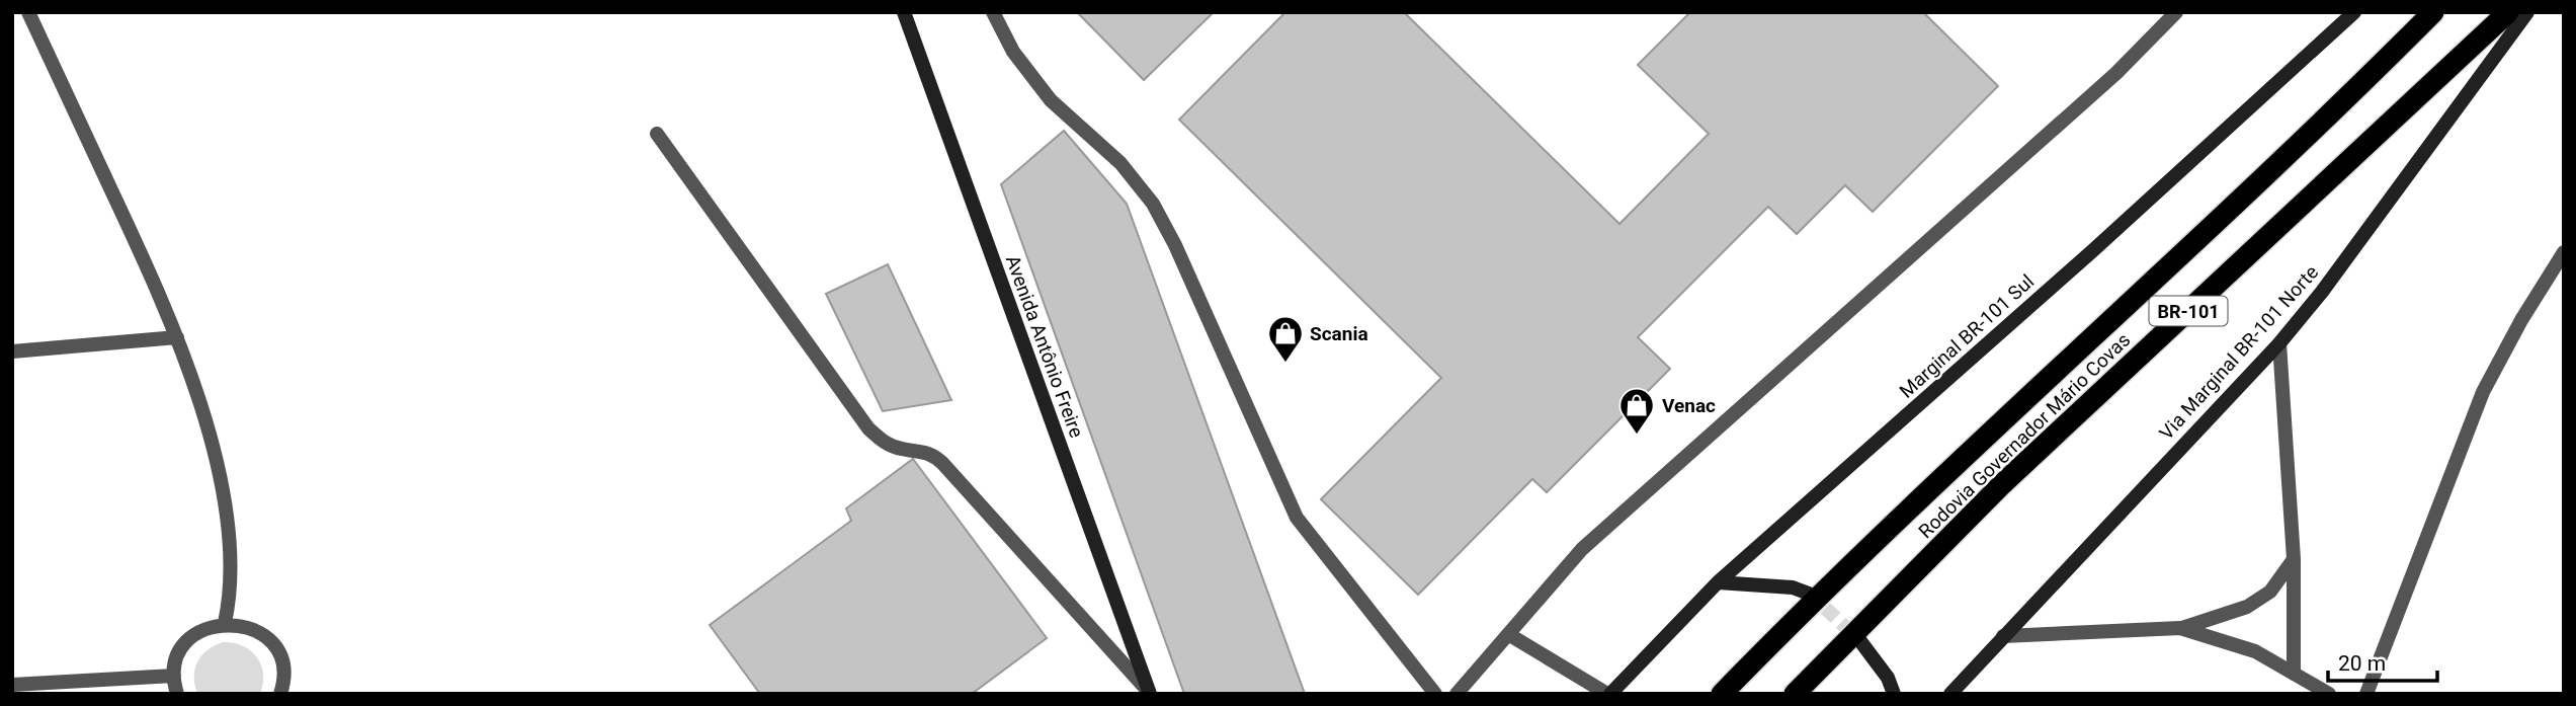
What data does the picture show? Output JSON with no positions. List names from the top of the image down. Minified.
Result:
{"streets":{"highway":["BR-101","Rodovia Governador Mário Covas"],"street":["Marginal BR-101 Sul","Avenida Antônio Freire","Via Marginal BR-101 Norte"]},"places":{"shop":["Scania","Venac"]},"scale_bar":"20 m"}
